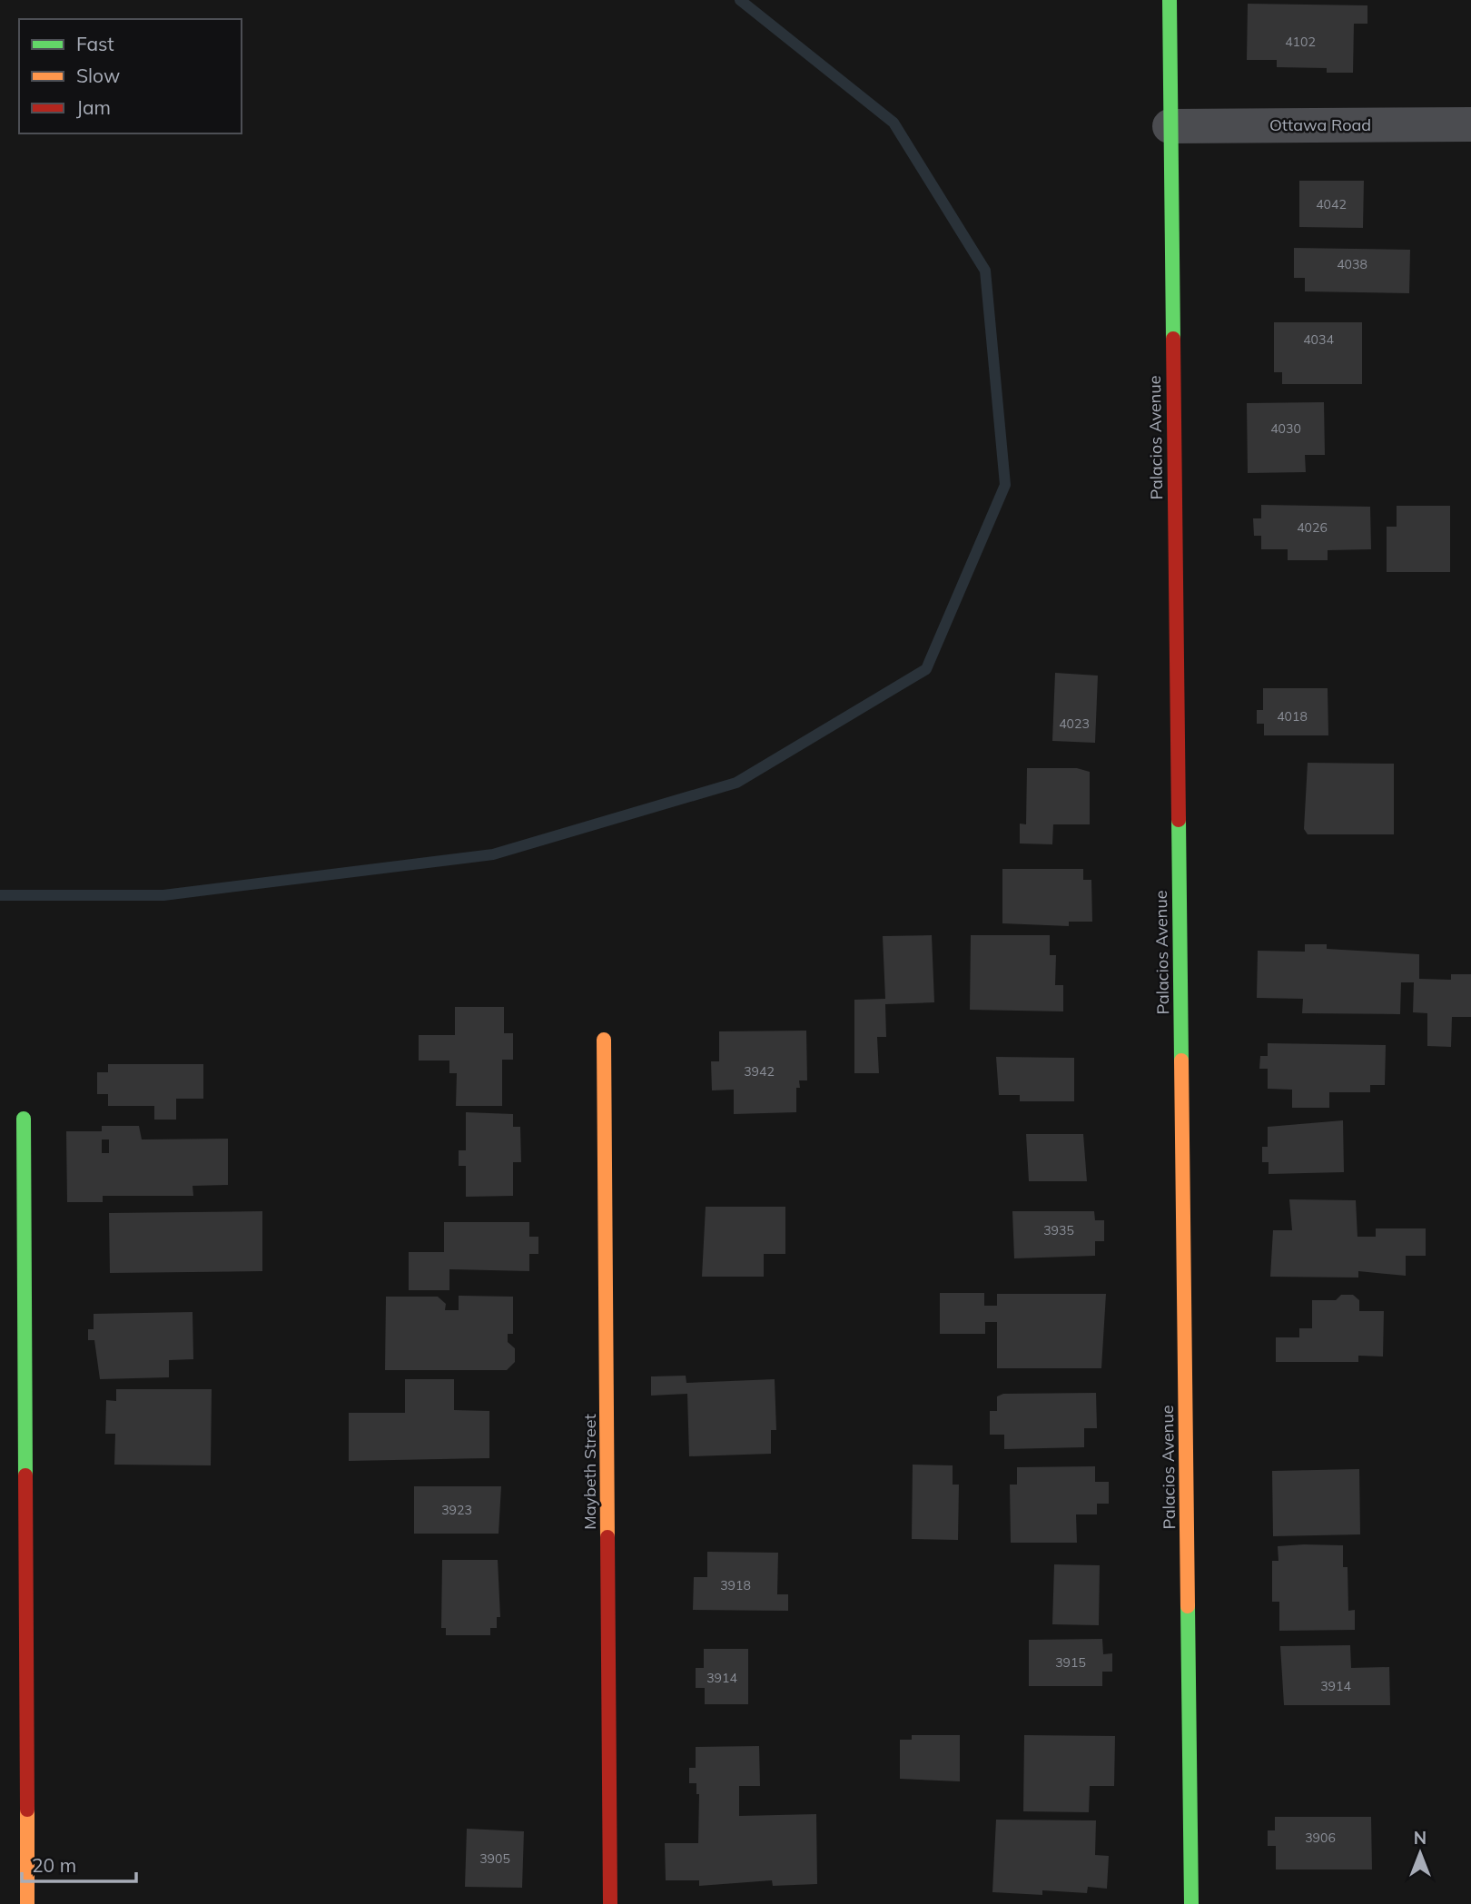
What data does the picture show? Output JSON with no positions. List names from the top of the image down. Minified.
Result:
{"streets":{"street":["Ottawa Road","Palacios Avenue","Maybeth Street"]},"crossings":[["Ottawa Road","Palacios Avenue"]],"house_numbers":["4102","4042","4038","4034","4030","4026","4018","4023","3942","3935","3923","3918","3915","3914","3914","3906","3905"],"legend":["Fast","Slow","Jam"],"scale_bar":"20 m","north":"top"}
